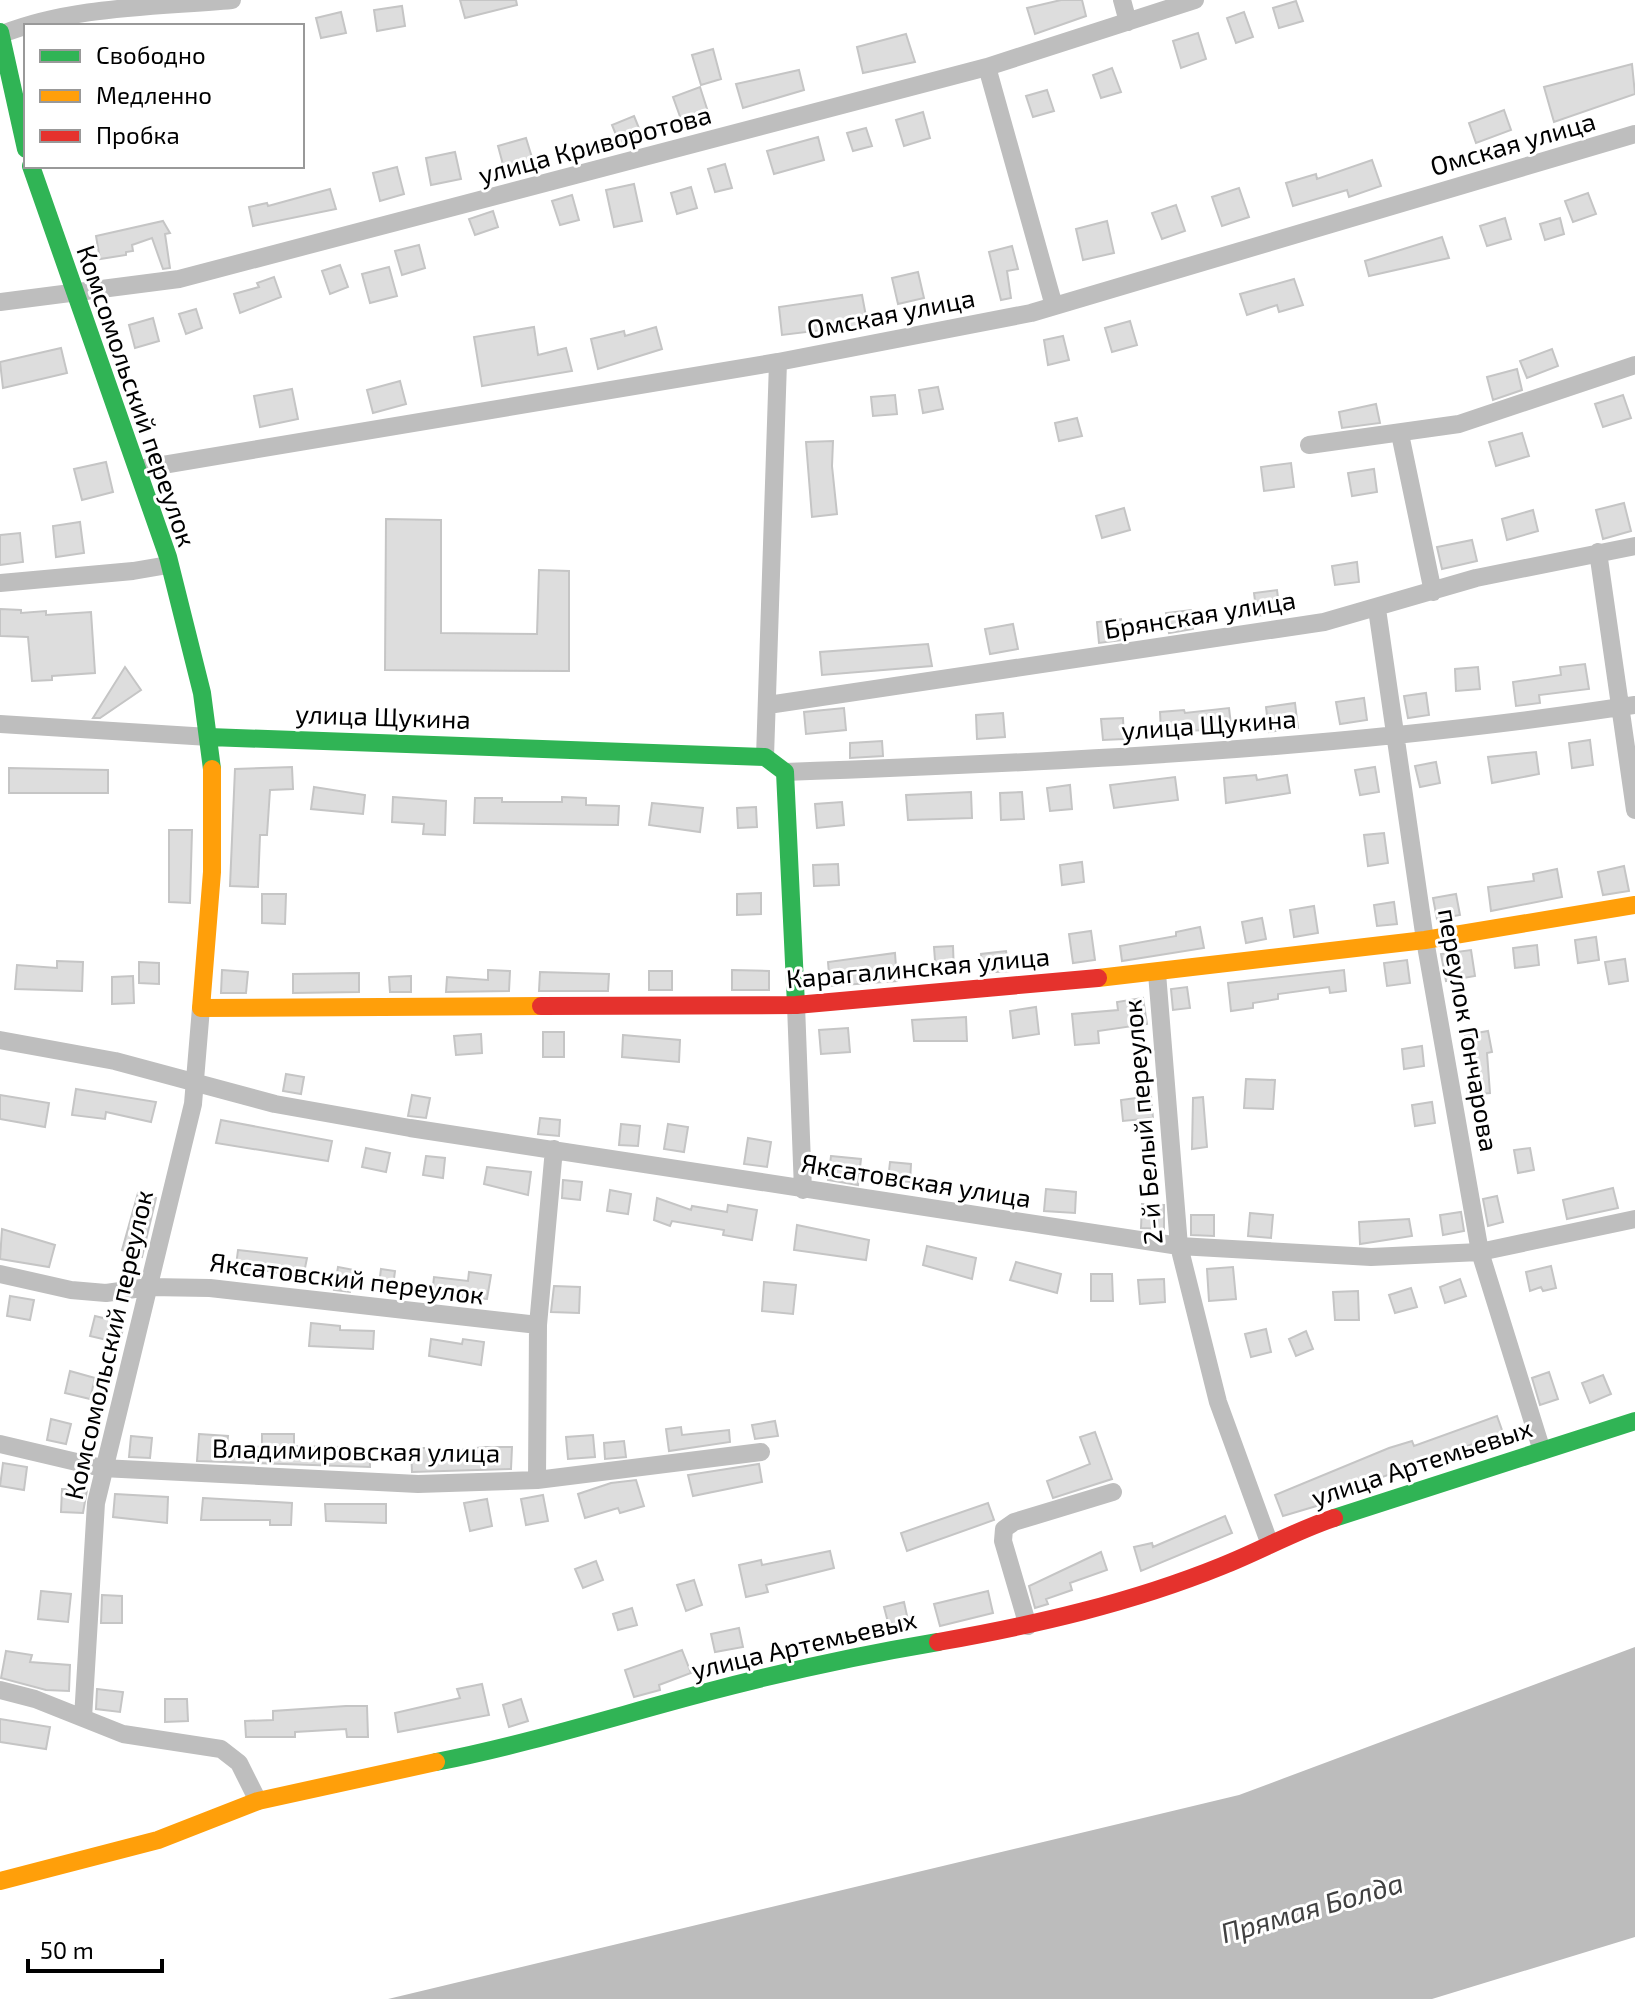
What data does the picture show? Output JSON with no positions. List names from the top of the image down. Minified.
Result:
{"streets":{"street":["Омская улица","улица Криворотова","Комсомольский переулок","Брянская улица","улица Щукина","Карагалинская улица","переулок Гончарова","2-й Белый переулок","Яксатовская улица","Яксатовский переулок","Владимировская улица","улица Артемьевых"]},"crossings":[["Омская улица","Комсомольский переулок"],["улица Криворотова","Комсомольский переулок"],["Комсомольский переулок","улица Щукина"],["Комсомольский переулок","Карагалинская улица"],["Комсомольский переулок","Яксатовская улица"],["Комсомольский переулок","Яксатовский переулок"],["Комсомольский переулок","Владимировская улица"],["Брянская улица","переулок Гончарова"],["улица Щукина","переулок Гончарова"],["Карагалинская улица","переулок Гончарова"],["Карагалинская улица","2-й Белый переулок"],["переулок Гончарова","Яксатовская улица"],["переулок Гончарова","улица Артемьевых"],["2-й Белый переулок","Яксатовская улица"],["2-й Белый переулок","улица Артемьевых"]],"water":["Прямая Болда"],"legend":["Свободно","Медленно","Пробка"],"scale_bar":"50 m"}
